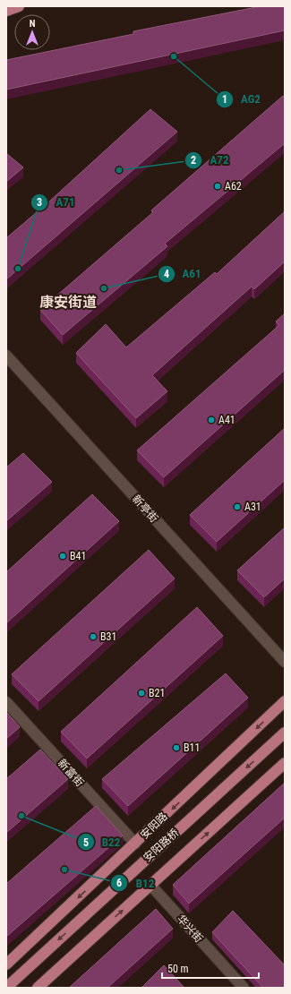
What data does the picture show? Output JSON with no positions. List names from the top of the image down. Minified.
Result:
{"streets":{"main road":["安阳路","安阳路桥"],"street":["新亭街","新富街","华兴街"]},"crossings":[["新富街","安阳路"]],"districts":["康安街道"],"places":["AG2","A72","A62","A71","A61","A41","A31","B41","B31","B21","B11","B22","B12"],"scale_bar":"50 m","north":"top"}
